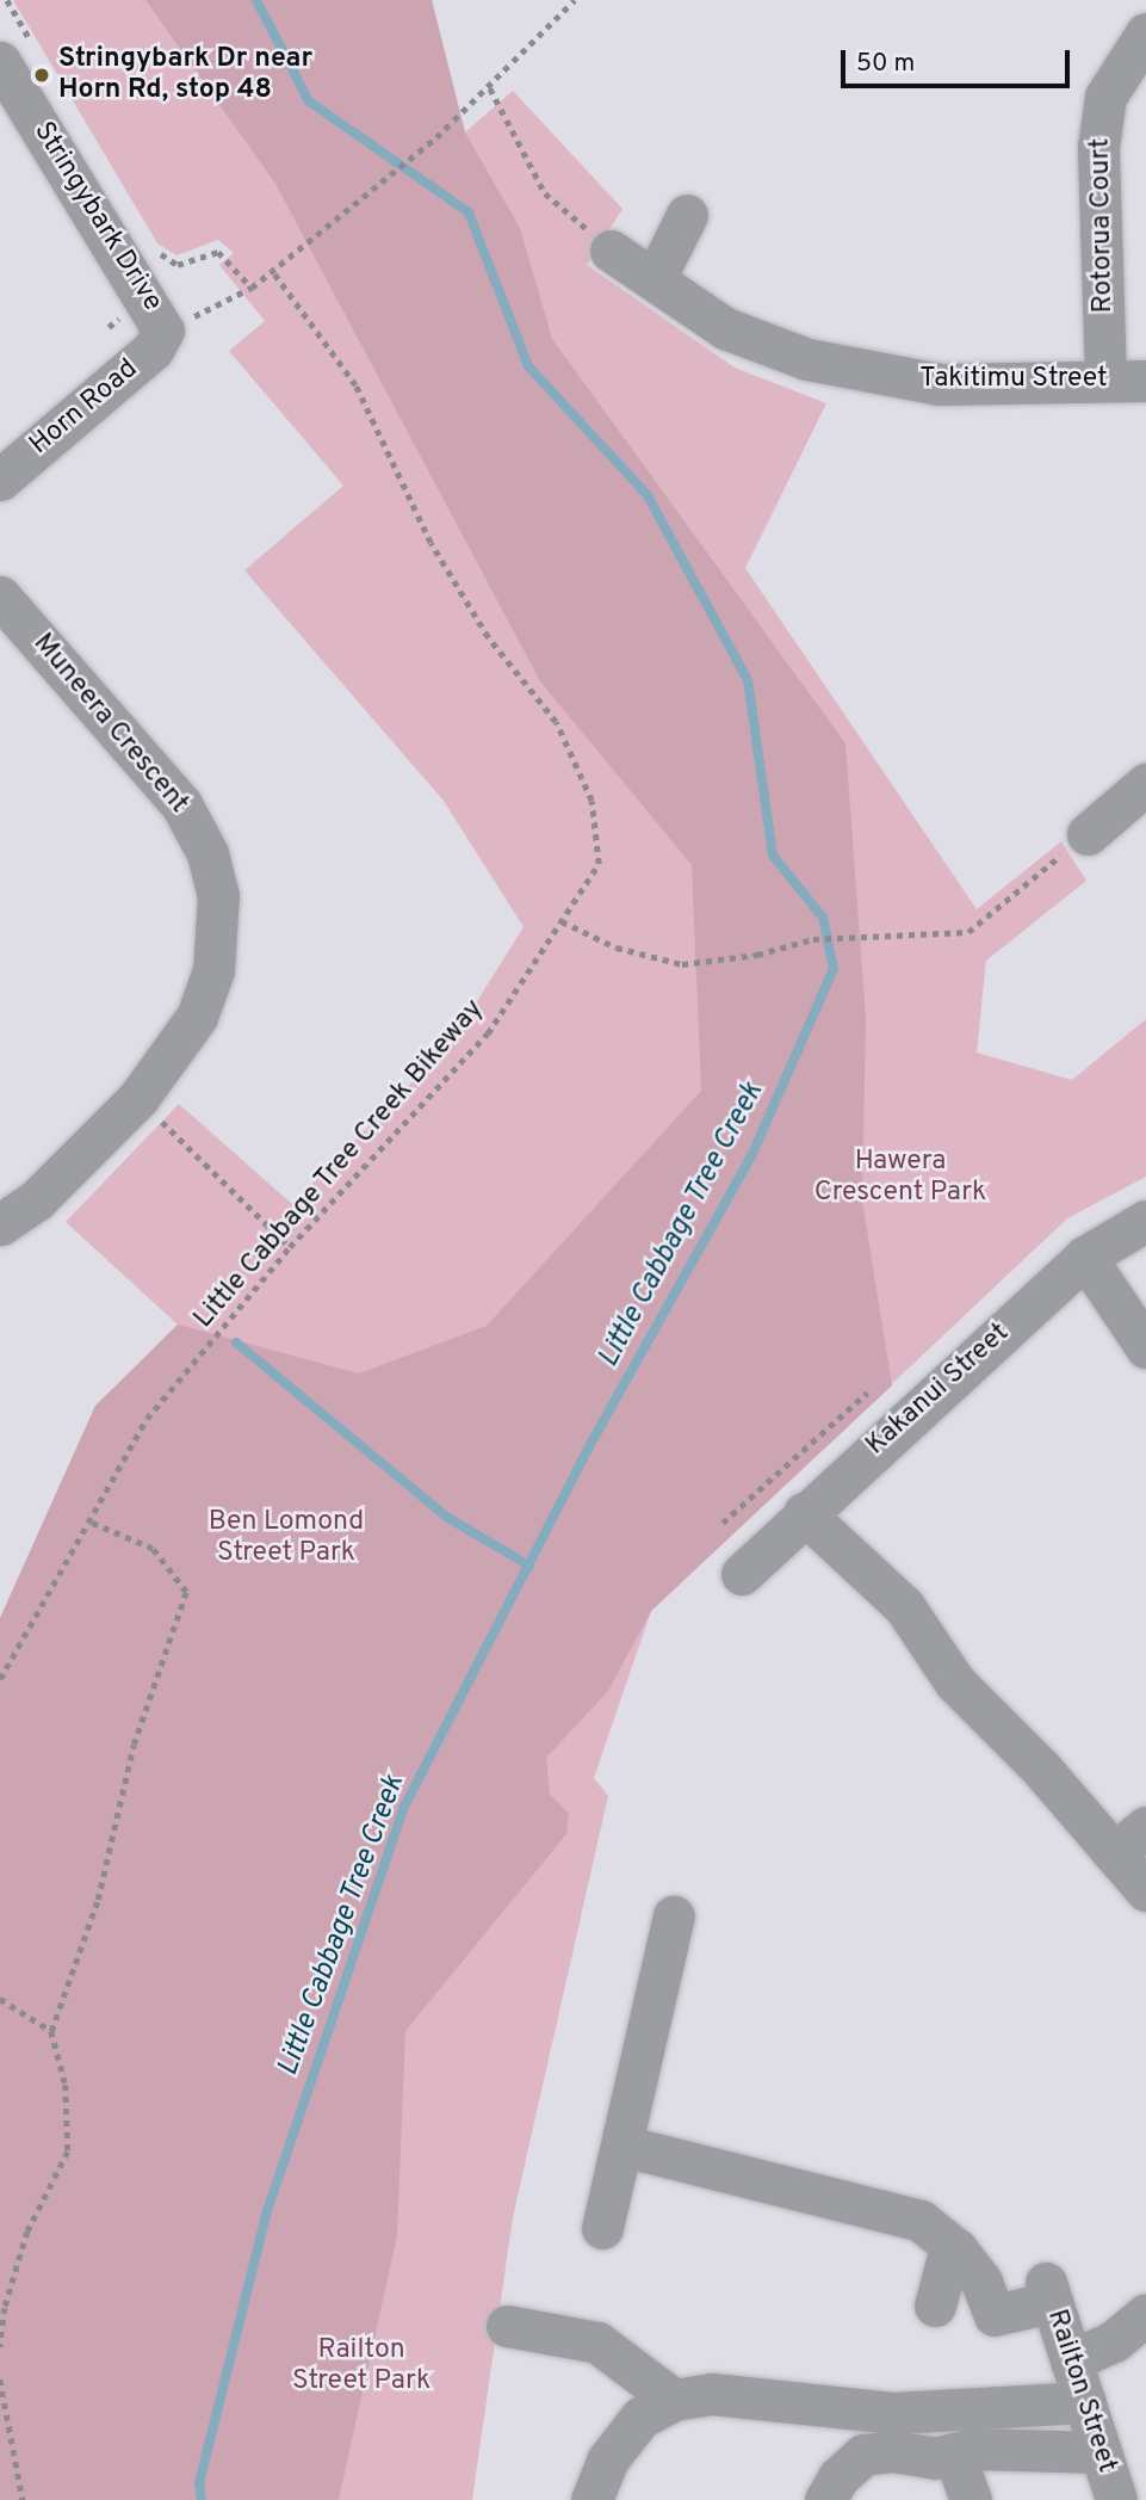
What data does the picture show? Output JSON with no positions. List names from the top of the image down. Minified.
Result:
{"streets":{"street":["Stringybark Drive","Rotorua Court","Takitimu Street","Horn Road","Muneera Crescent","Kakanui Street","Railton Street"],"path":["Little Cabbage Tree Creek Bikeway"]},"crossings":[["Stringybark Drive","Horn Road"],["Rotorua Court","Takitimu Street"]],"water":["Little Cabbage Tree Creek"],"parks":["Hawera Crescent Park","Ben Lomond Street Park","Railton Street Park"],"places":["Stringybark Dr near Horn Rd, stop 48"],"scale_bar":"50 m"}
